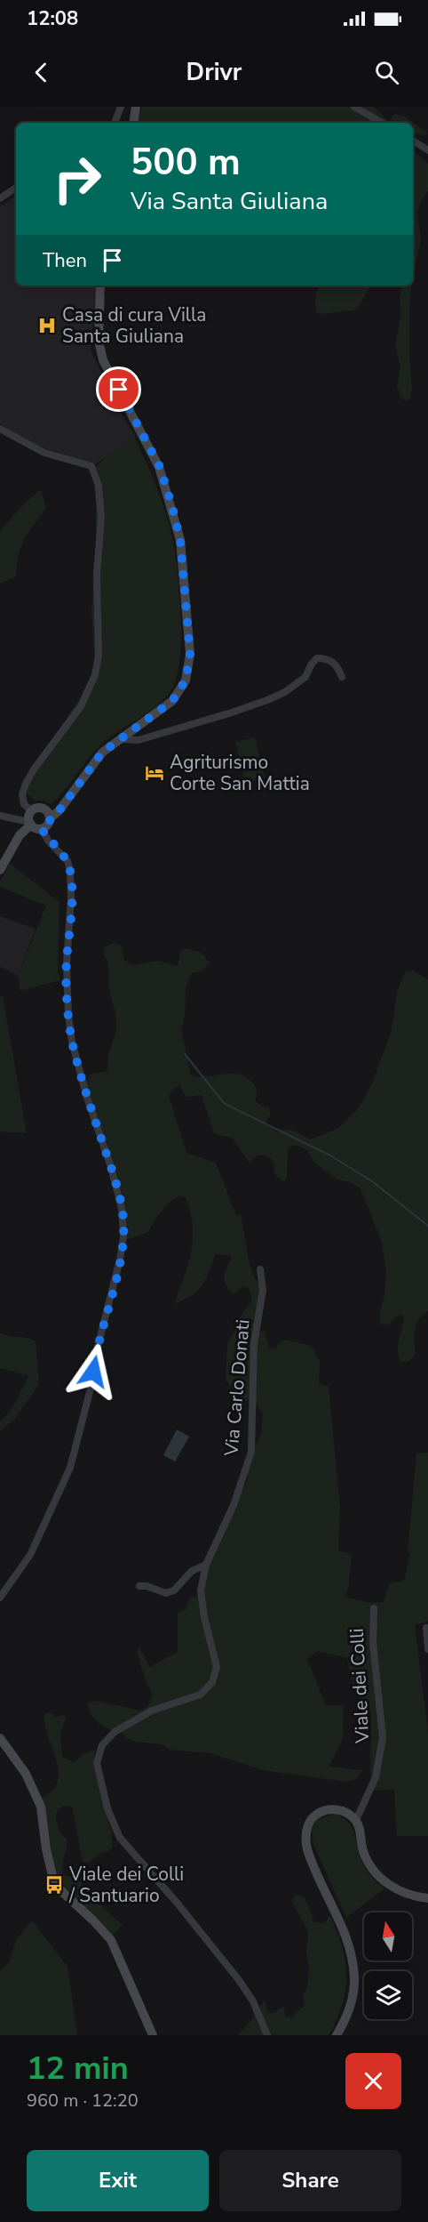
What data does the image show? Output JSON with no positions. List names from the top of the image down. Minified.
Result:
{"streets":{"street":["Via Carlo Donati","Viale dei Colli"]},"places":{"hospital":["Casa di cura Villa Santa Giuliana"],"hotel":["Agriturismo Corte San Mattia"],"bus stop":["Viale dei Colli / Santuario"]},"north":"top","page":{"status":"12:08","header":"Drivr","turn":["500 m","Via Santa Giuliana"],"then":"Then","heading":["12 min","960 m · 12:20"],"buttons":["Exit","Share"]}}
